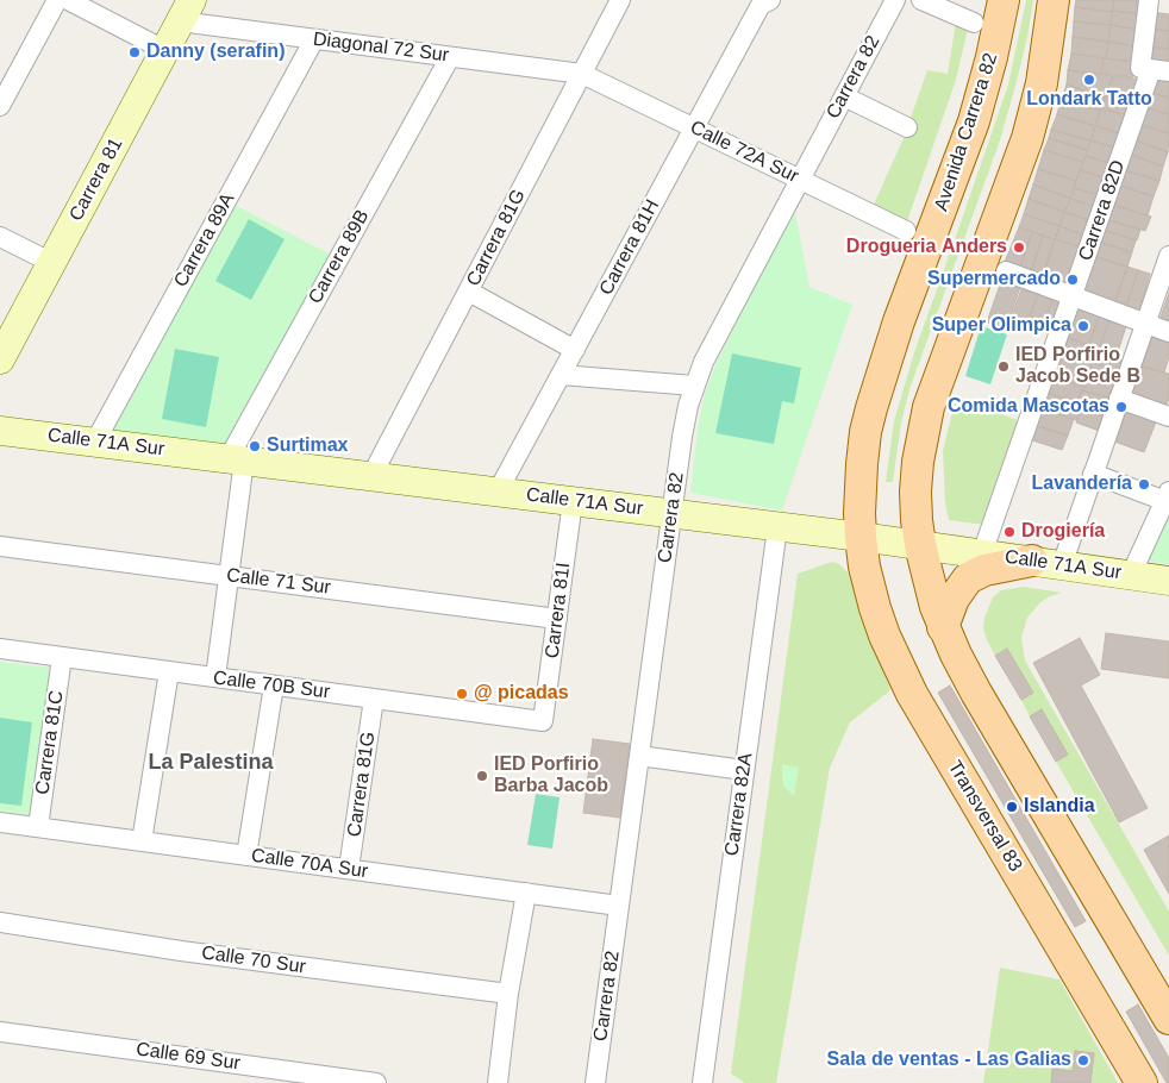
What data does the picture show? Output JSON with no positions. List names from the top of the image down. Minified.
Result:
{"streets":{"main road":["Avenida Carrera 82","Transversal 83"],"street":["Diagonal 72 Sur","Carrera 82","Calle 72A Sur","Carrera 81","Carrera 82D","Carrera 81G","Carrera 89A","Carrera 81H","Carrera 89B","Calle 71A Sur","Calle 71 Sur","Carrera 81I","Calle 70B Sur","Carrera 81C","Carrera 82A","Calle 70A Sur","Calle 70 Sur","Calle 69 Sur"]},"crossings":[["Diagonal 72 Sur","Calle 72A Sur"],["Diagonal 72 Sur","Carrera 81"],["Diagonal 72 Sur","Carrera 81G"],["Diagonal 72 Sur","Carrera 89A"],["Diagonal 72 Sur","Carrera 89B"],["Carrera 82","Calle 72A Sur"],["Carrera 82","Calle 71A Sur"],["Carrera 82","Calle 70A Sur"],["Avenida Carrera 82","Calle 71A Sur"],["Avenida Carrera 82","Transversal 83"],["Calle 72A Sur","Carrera 81G"],["Calle 72A Sur","Carrera 81H"],["Carrera 82D","Calle 71A Sur"],["Carrera 81G","Calle 71A Sur"],["Carrera 81G","Calle 70B Sur"],["Carrera 81G","Calle 70A Sur"],["Carrera 89A","Calle 71A Sur"],["Carrera 81H","Calle 71A Sur"],["Carrera 89B","Calle 71A Sur"],["Calle 71A Sur","Carrera 81I"],["Calle 71A Sur","Carrera 82A"],["Calle 71A Sur","Transversal 83"],["Calle 71 Sur","Carrera 81I"],["Carrera 81I","Calle 70B Sur"],["Calle 70B Sur","Carrera 81C"],["Carrera 81C","Calle 70A Sur"]],"districts":["La Palestina"],"places":["Danny (serafin)","Londark Tatto","Drogueria Anders","Supermercado","Super Olimpica","IED Porfirio Jacob Sede B","Comida Mascotas","Surtimax","Lavandería","Drogiería","@ picadas","IED Porfirio Barba Jacob","Islandia","Sala de ventas - Las Galias"]}
